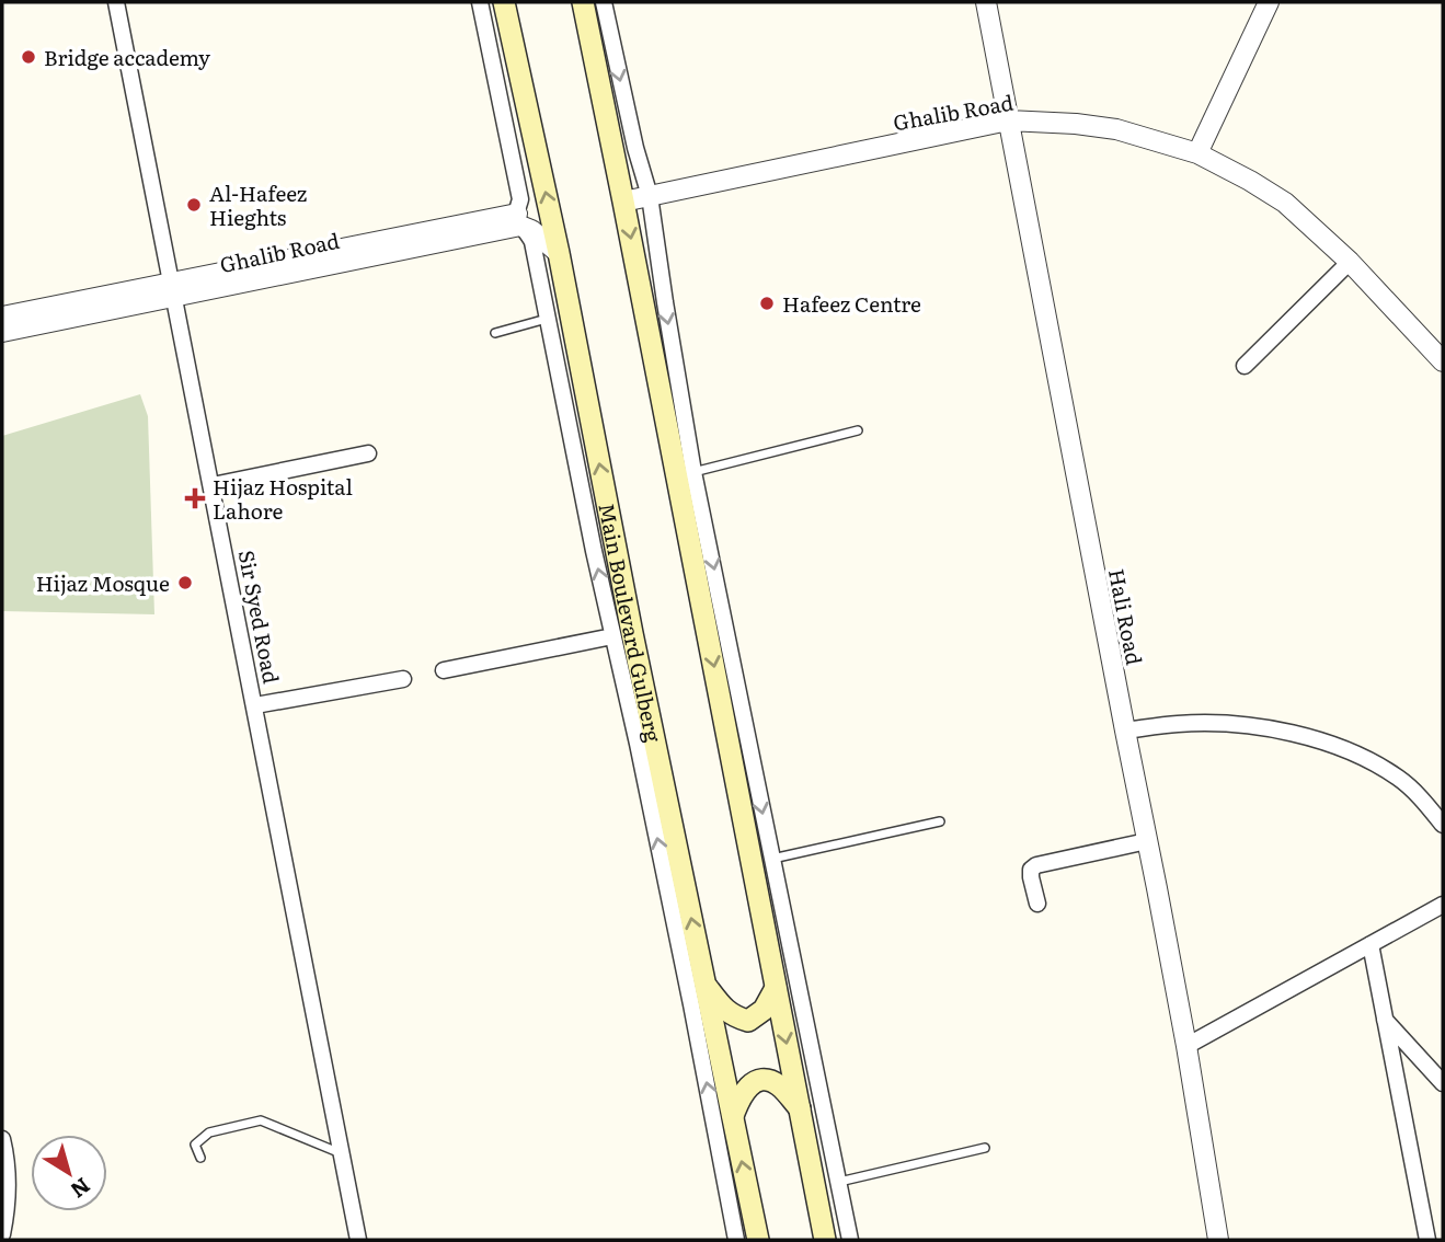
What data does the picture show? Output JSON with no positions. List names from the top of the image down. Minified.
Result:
{"streets":{"main road":["Main Boulevard Gulberg"],"street":["Ghalib Road","Sir Syed Road","Hali Road"]},"crossings":[["Ghalib Road","Sir Syed Road"],["Ghalib Road","Hali Road"]],"places":{"other":["Bridge accademy","Al-Hafeez Hieghts","Hafeez Centre","Hijaz Mosque"],"health":["Hijaz Hospital Lahore"]},"north":"bottom right"}
